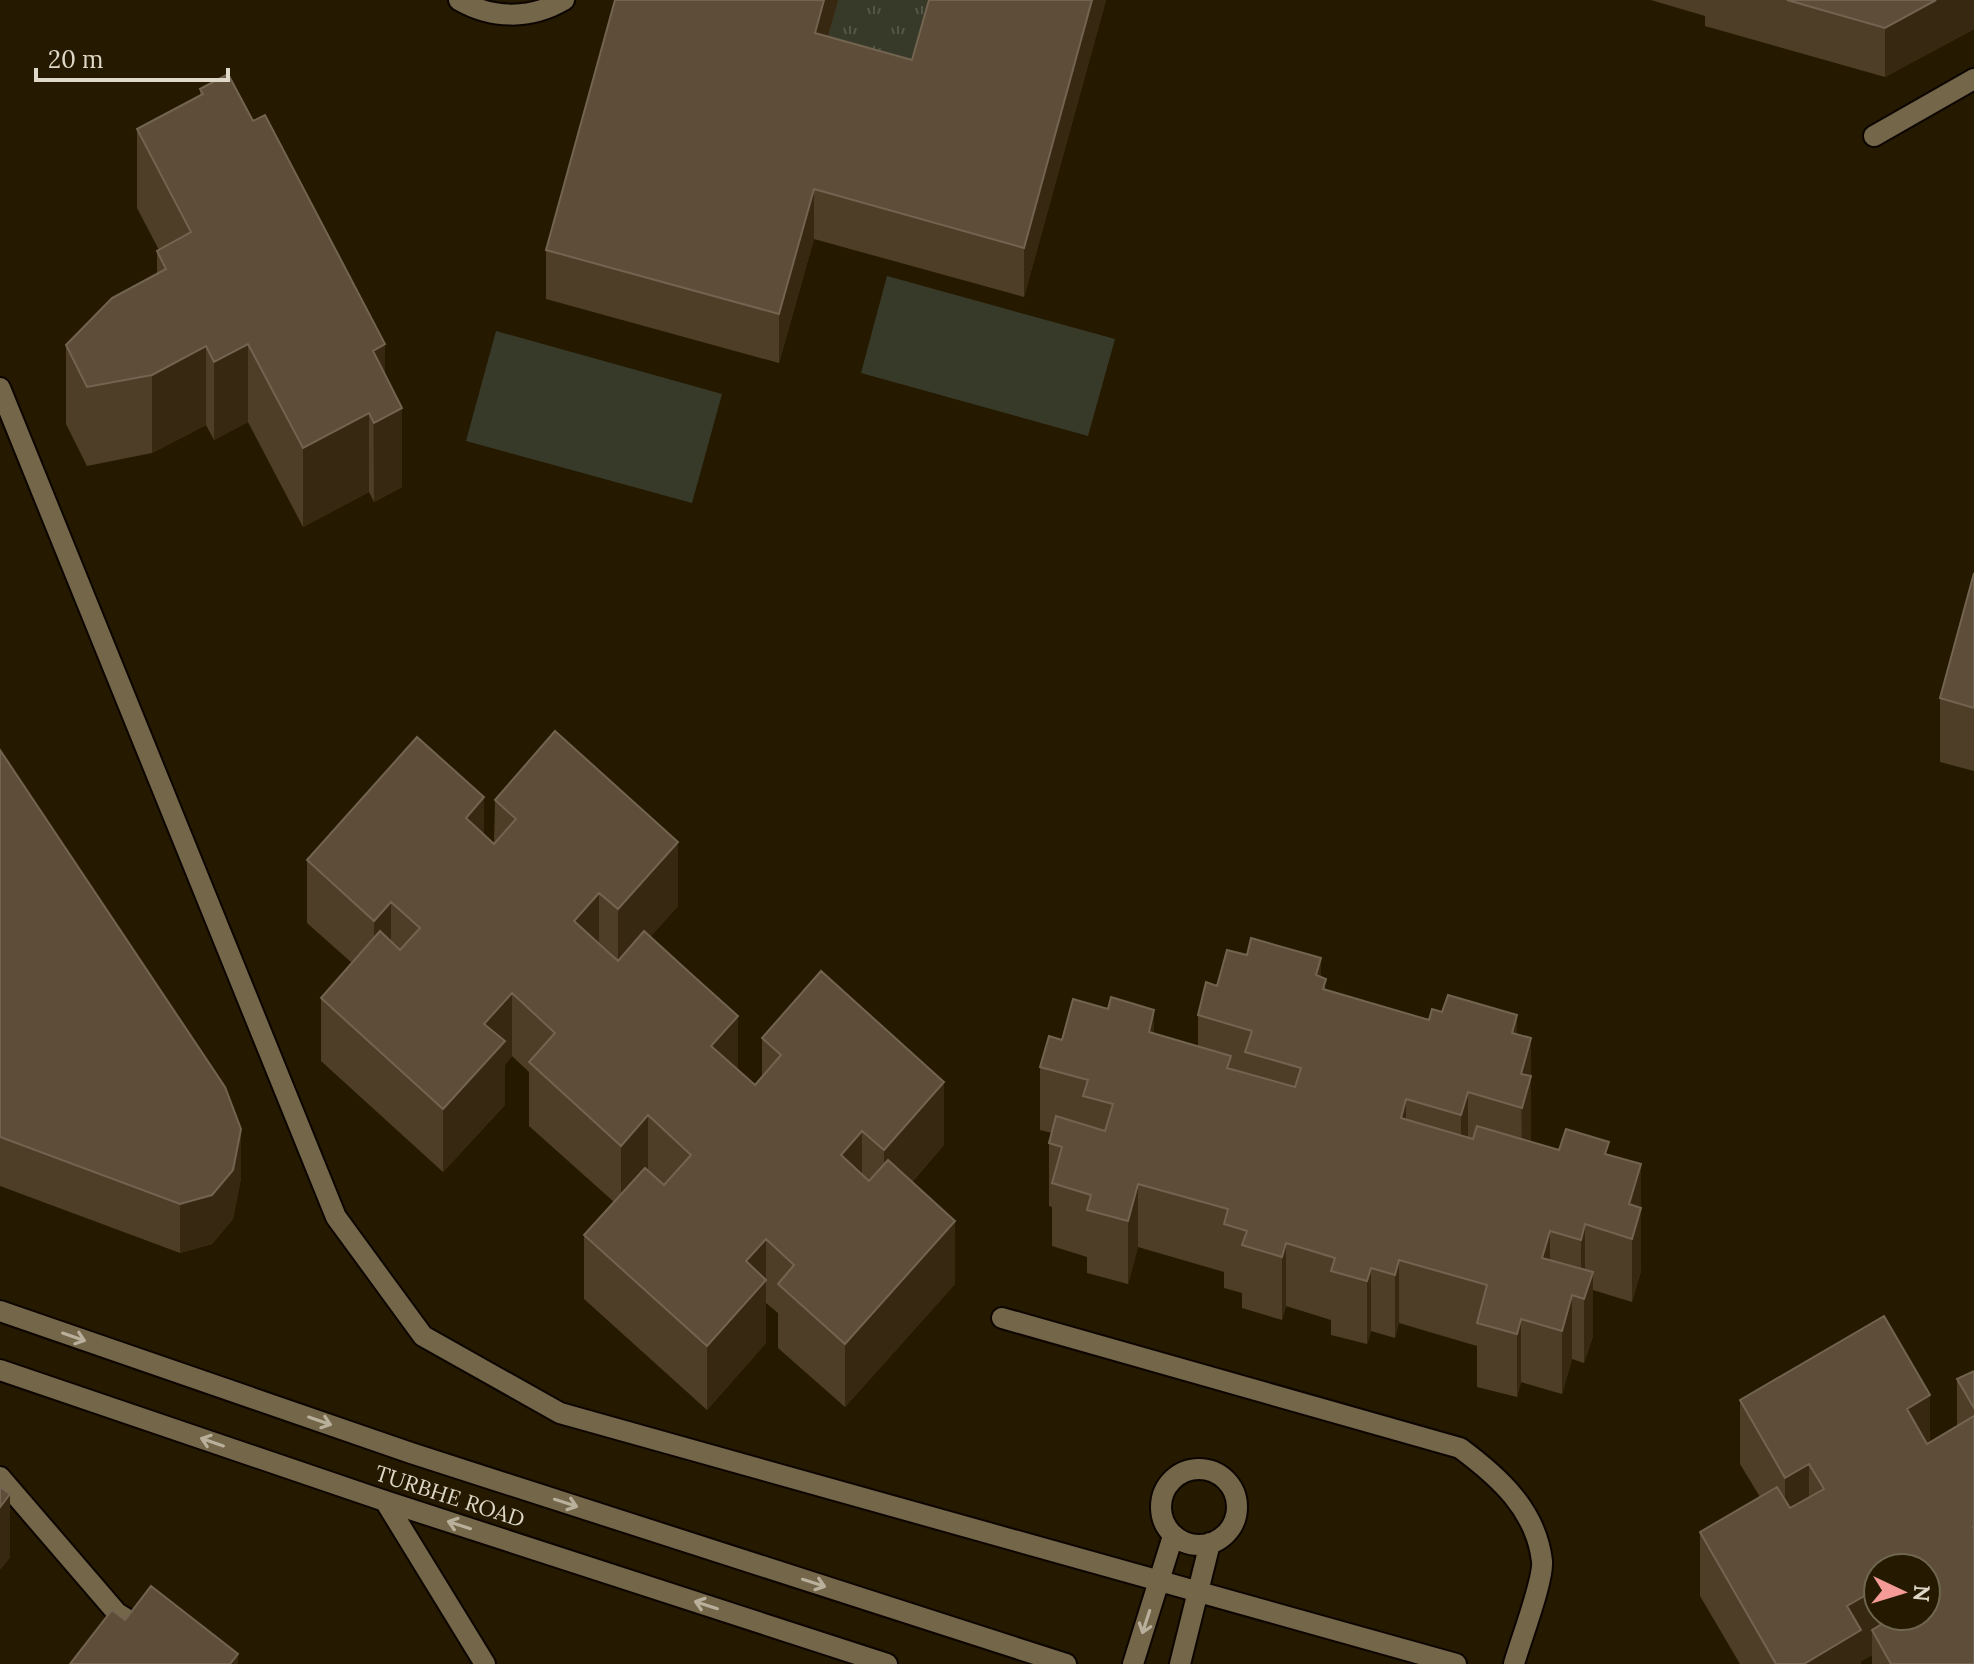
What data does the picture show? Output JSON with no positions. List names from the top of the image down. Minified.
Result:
{"streets":{"street":["TURBHE ROAD"]},"scale_bar":"20 m","north":"right"}
